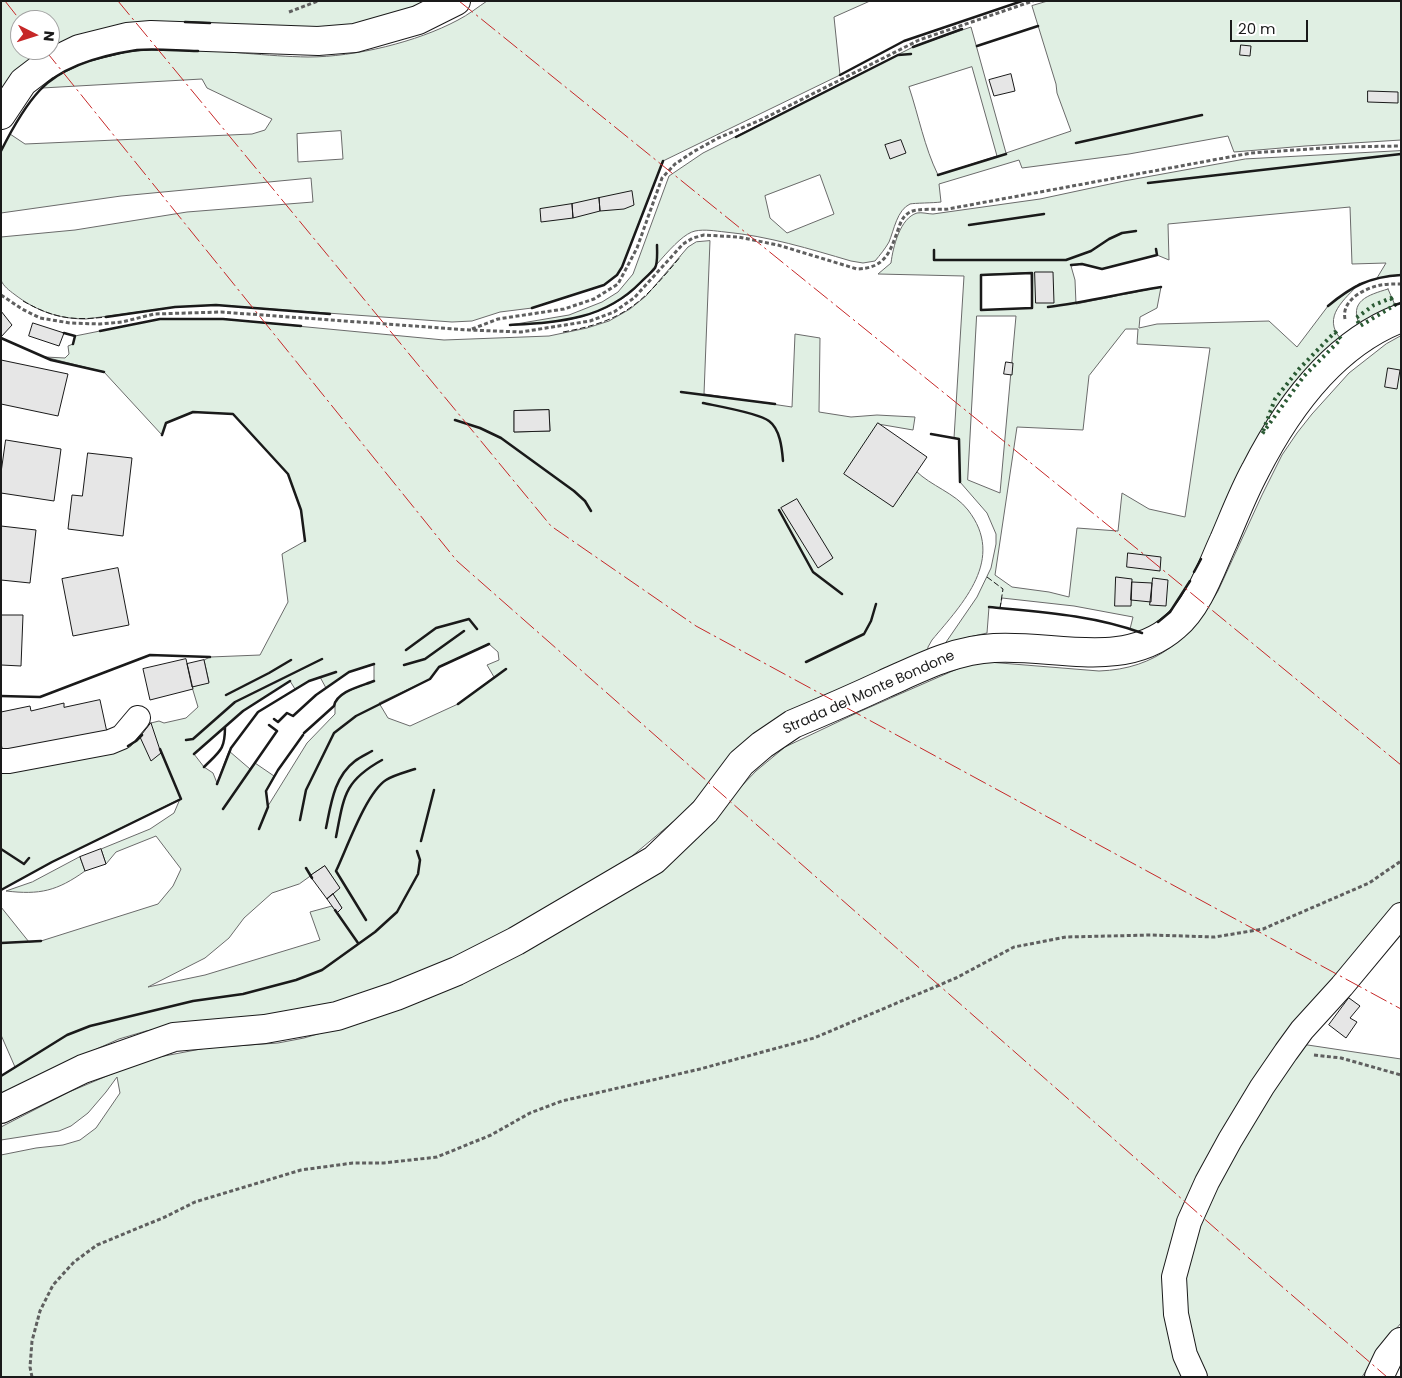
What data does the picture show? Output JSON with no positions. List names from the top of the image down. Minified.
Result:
{"streets":{"street":["Strada del Monte Bondone"]},"scale_bar":"20 m","north":"right"}
